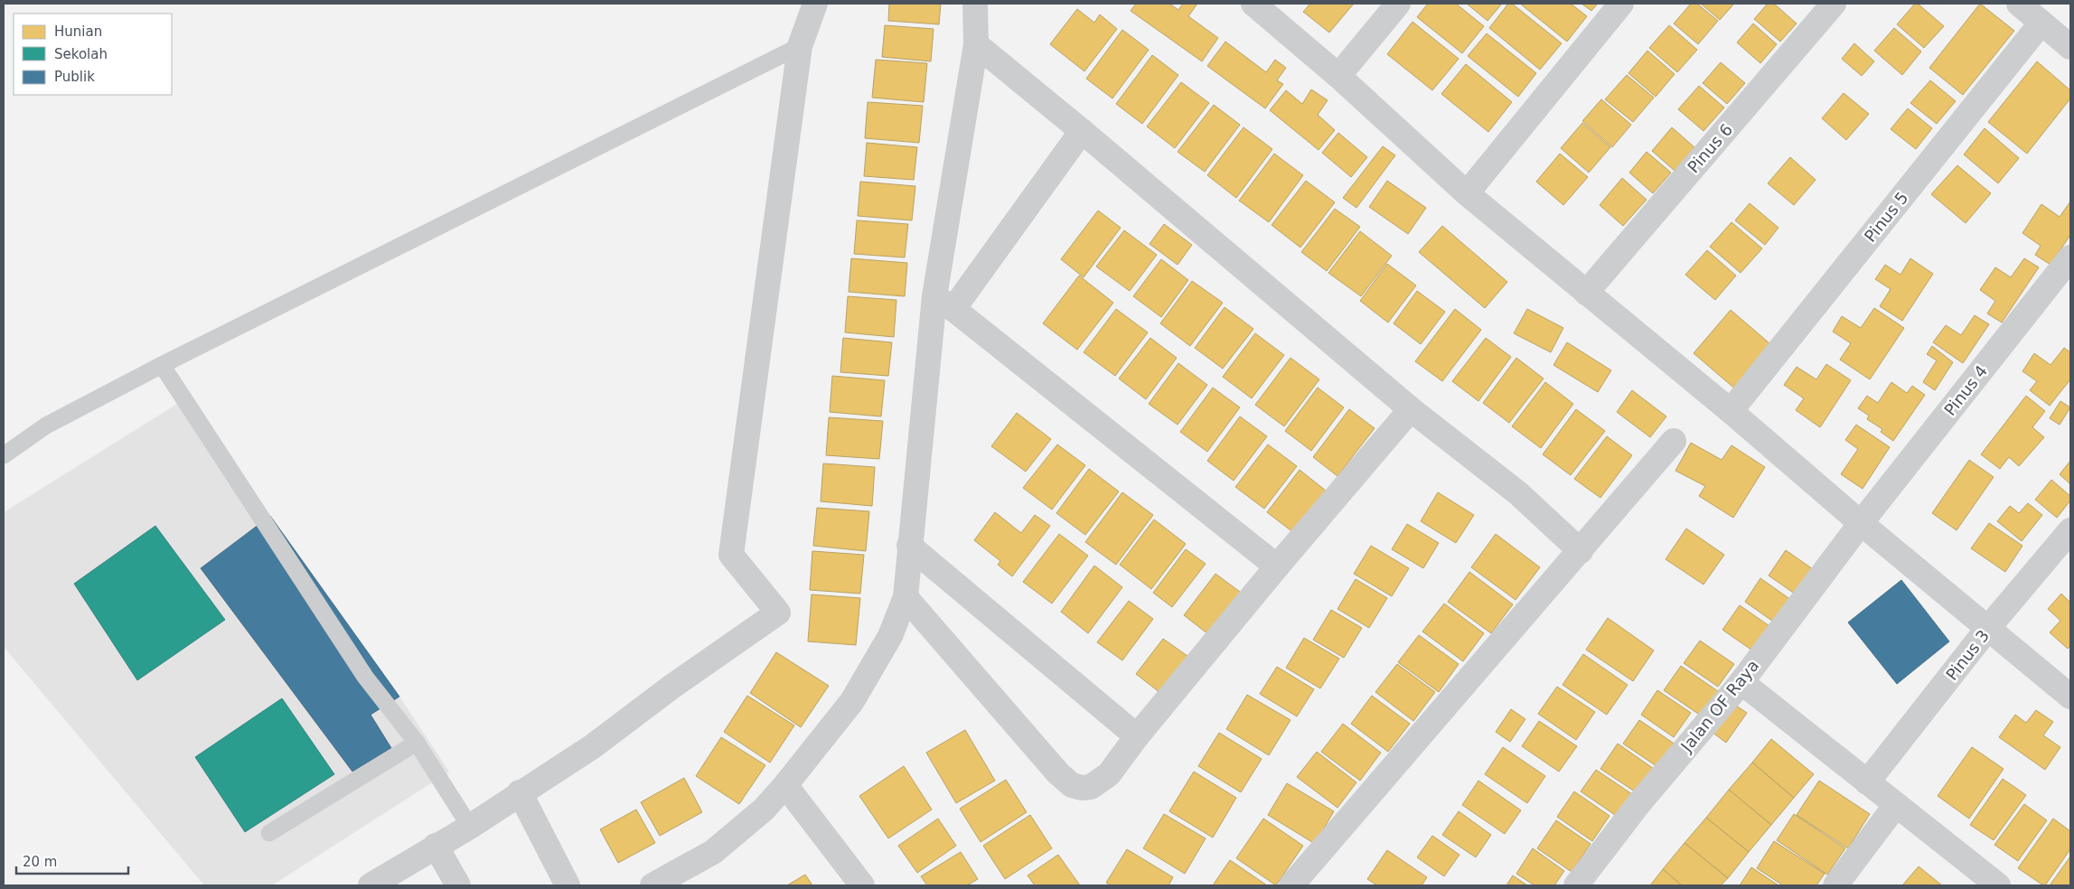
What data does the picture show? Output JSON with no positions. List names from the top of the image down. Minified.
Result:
{"streets":{"street":["Pinus 6","Pinus 5","Pinus 4","Pinus 3","Jalan OF Raya"]},"crossings":[["Pinus 4","Jalan OF Raya"]],"legend":["Hunian","Sekolah","Publik"],"scale_bar":"20 m"}
